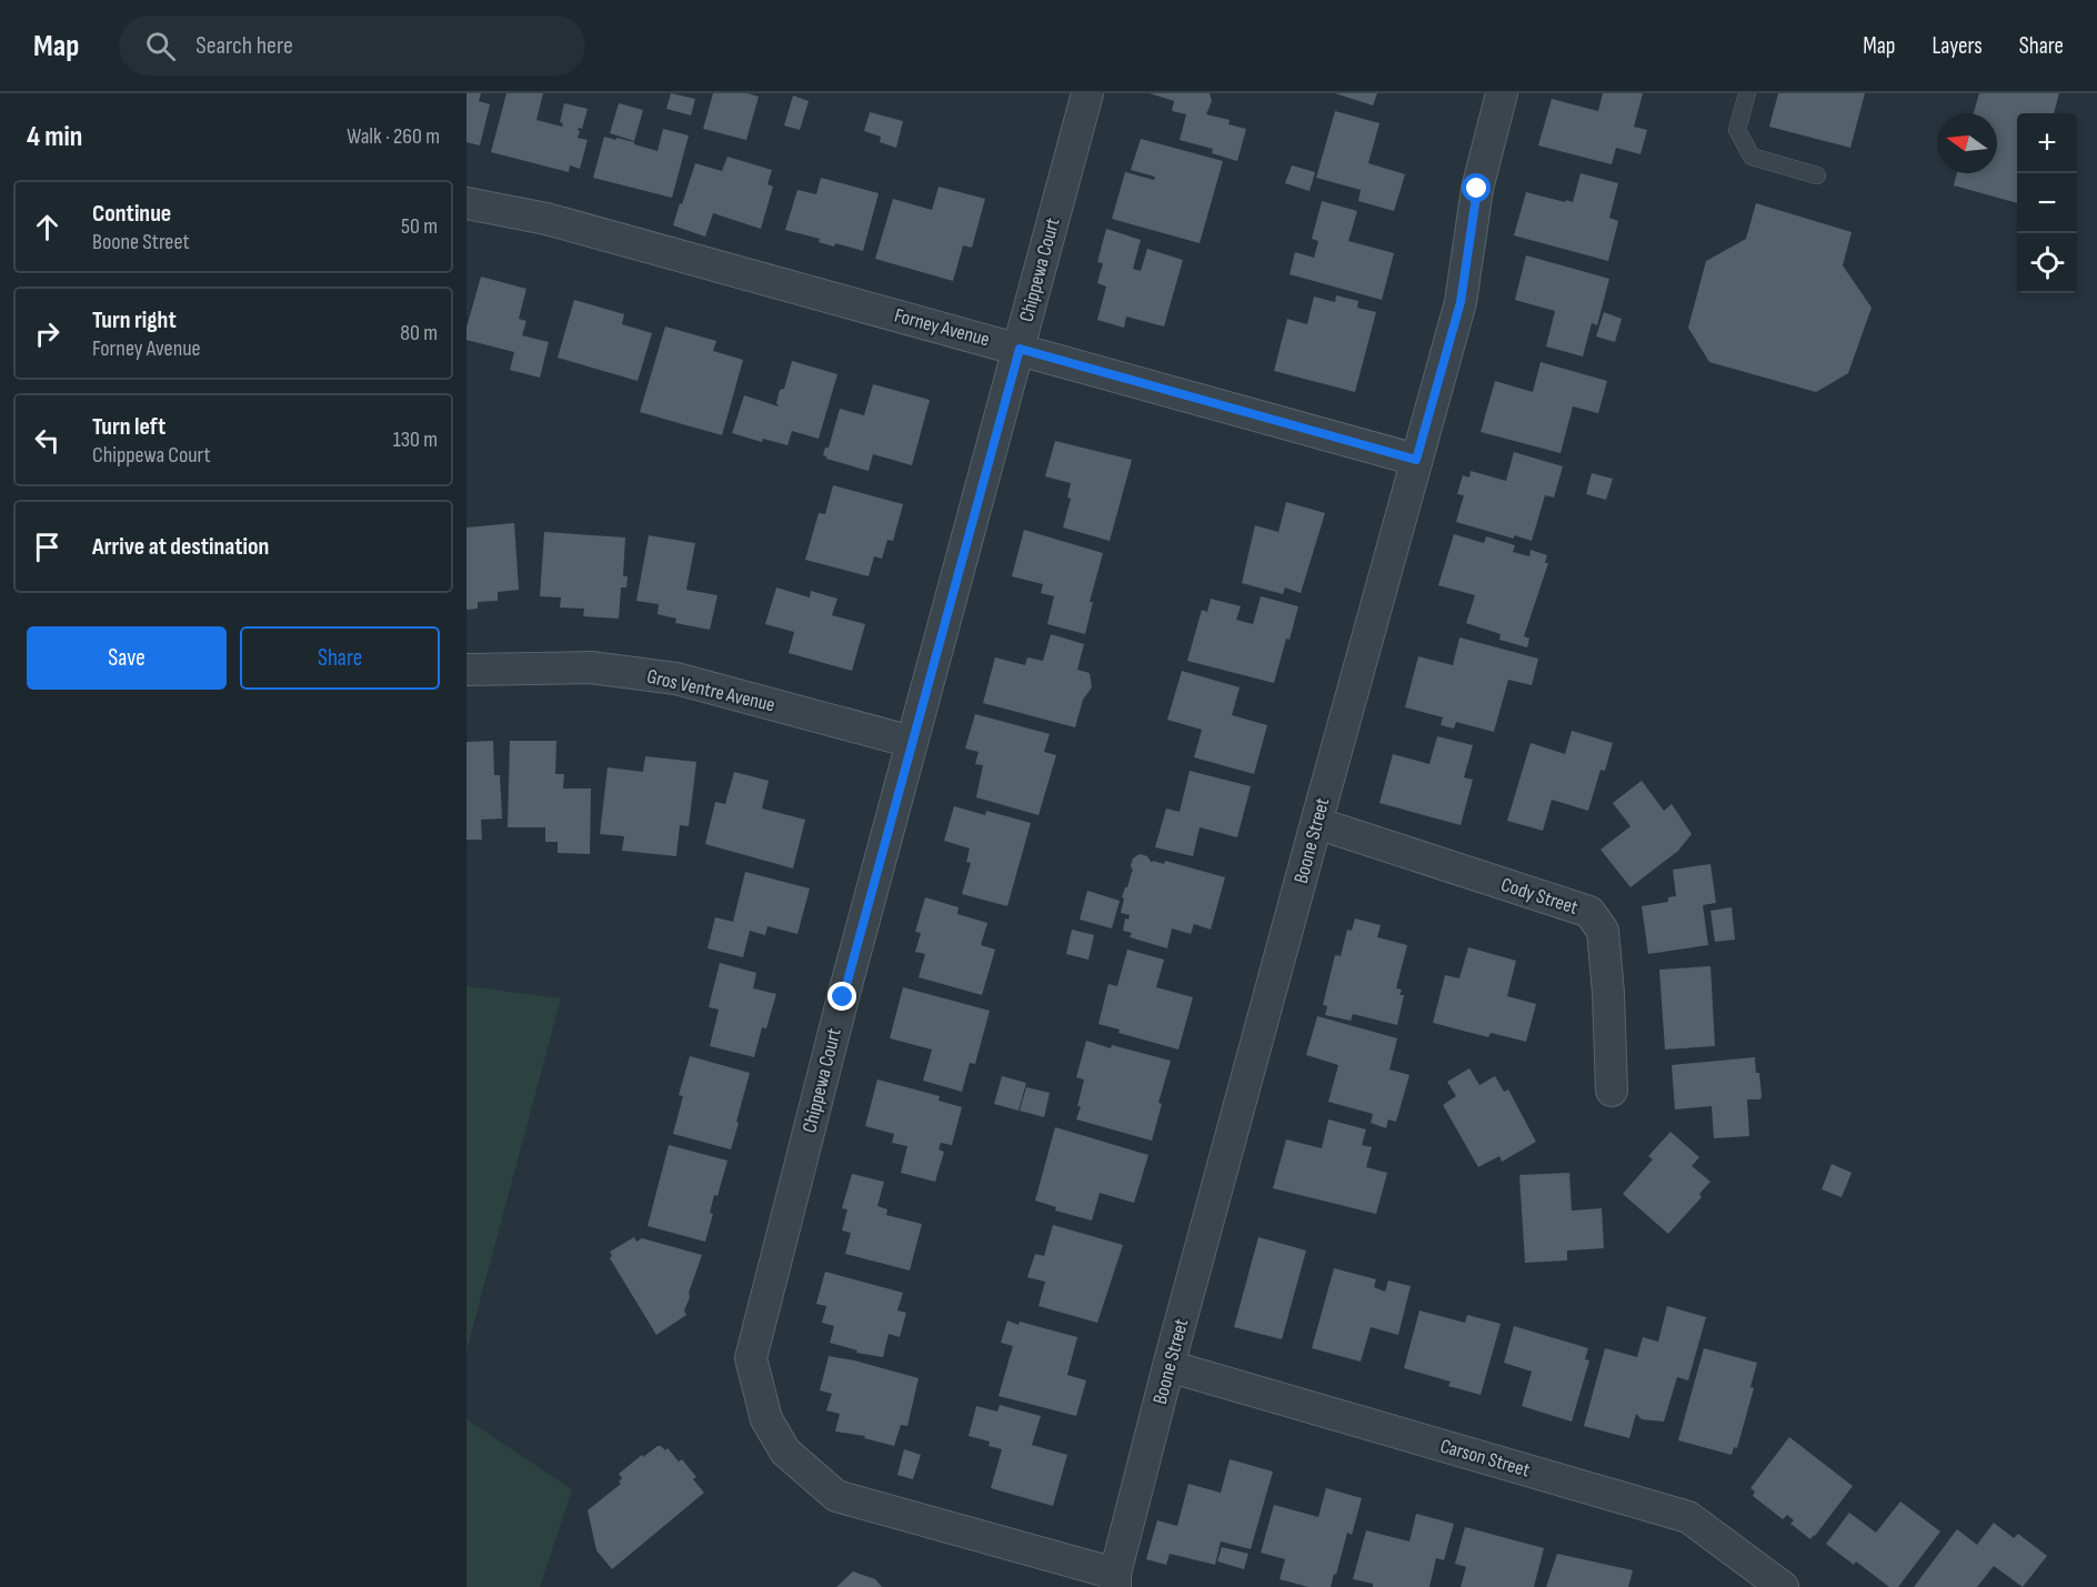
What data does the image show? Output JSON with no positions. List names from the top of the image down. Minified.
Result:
{"streets":{"street":["Chippewa Court","Forney Avenue","Gros Ventre Avenue","Boone Street","Cody Street","Carson Street"]},"crossings":[["Chippewa Court","Forney Avenue"],["Chippewa Court","Gros Ventre Avenue"],["Chippewa Court","Boone Street"],["Forney Avenue","Boone Street"],["Boone Street","Cody Street"],["Boone Street","Carson Street"]],"north":"left","page":{"header":"Map","search":"Search here","nav":["Map","Layers","Share"],"heading":["4 min","Walk · 260 m"],"map_buttons":["+","−"],"list":[["Continue","Boone Street","50 m"],["Turn right","Forney Avenue","80 m"],["Turn left","Chippewa Court","130 m"],"Arrive at destination"],"buttons":["Save","Share"]}}
